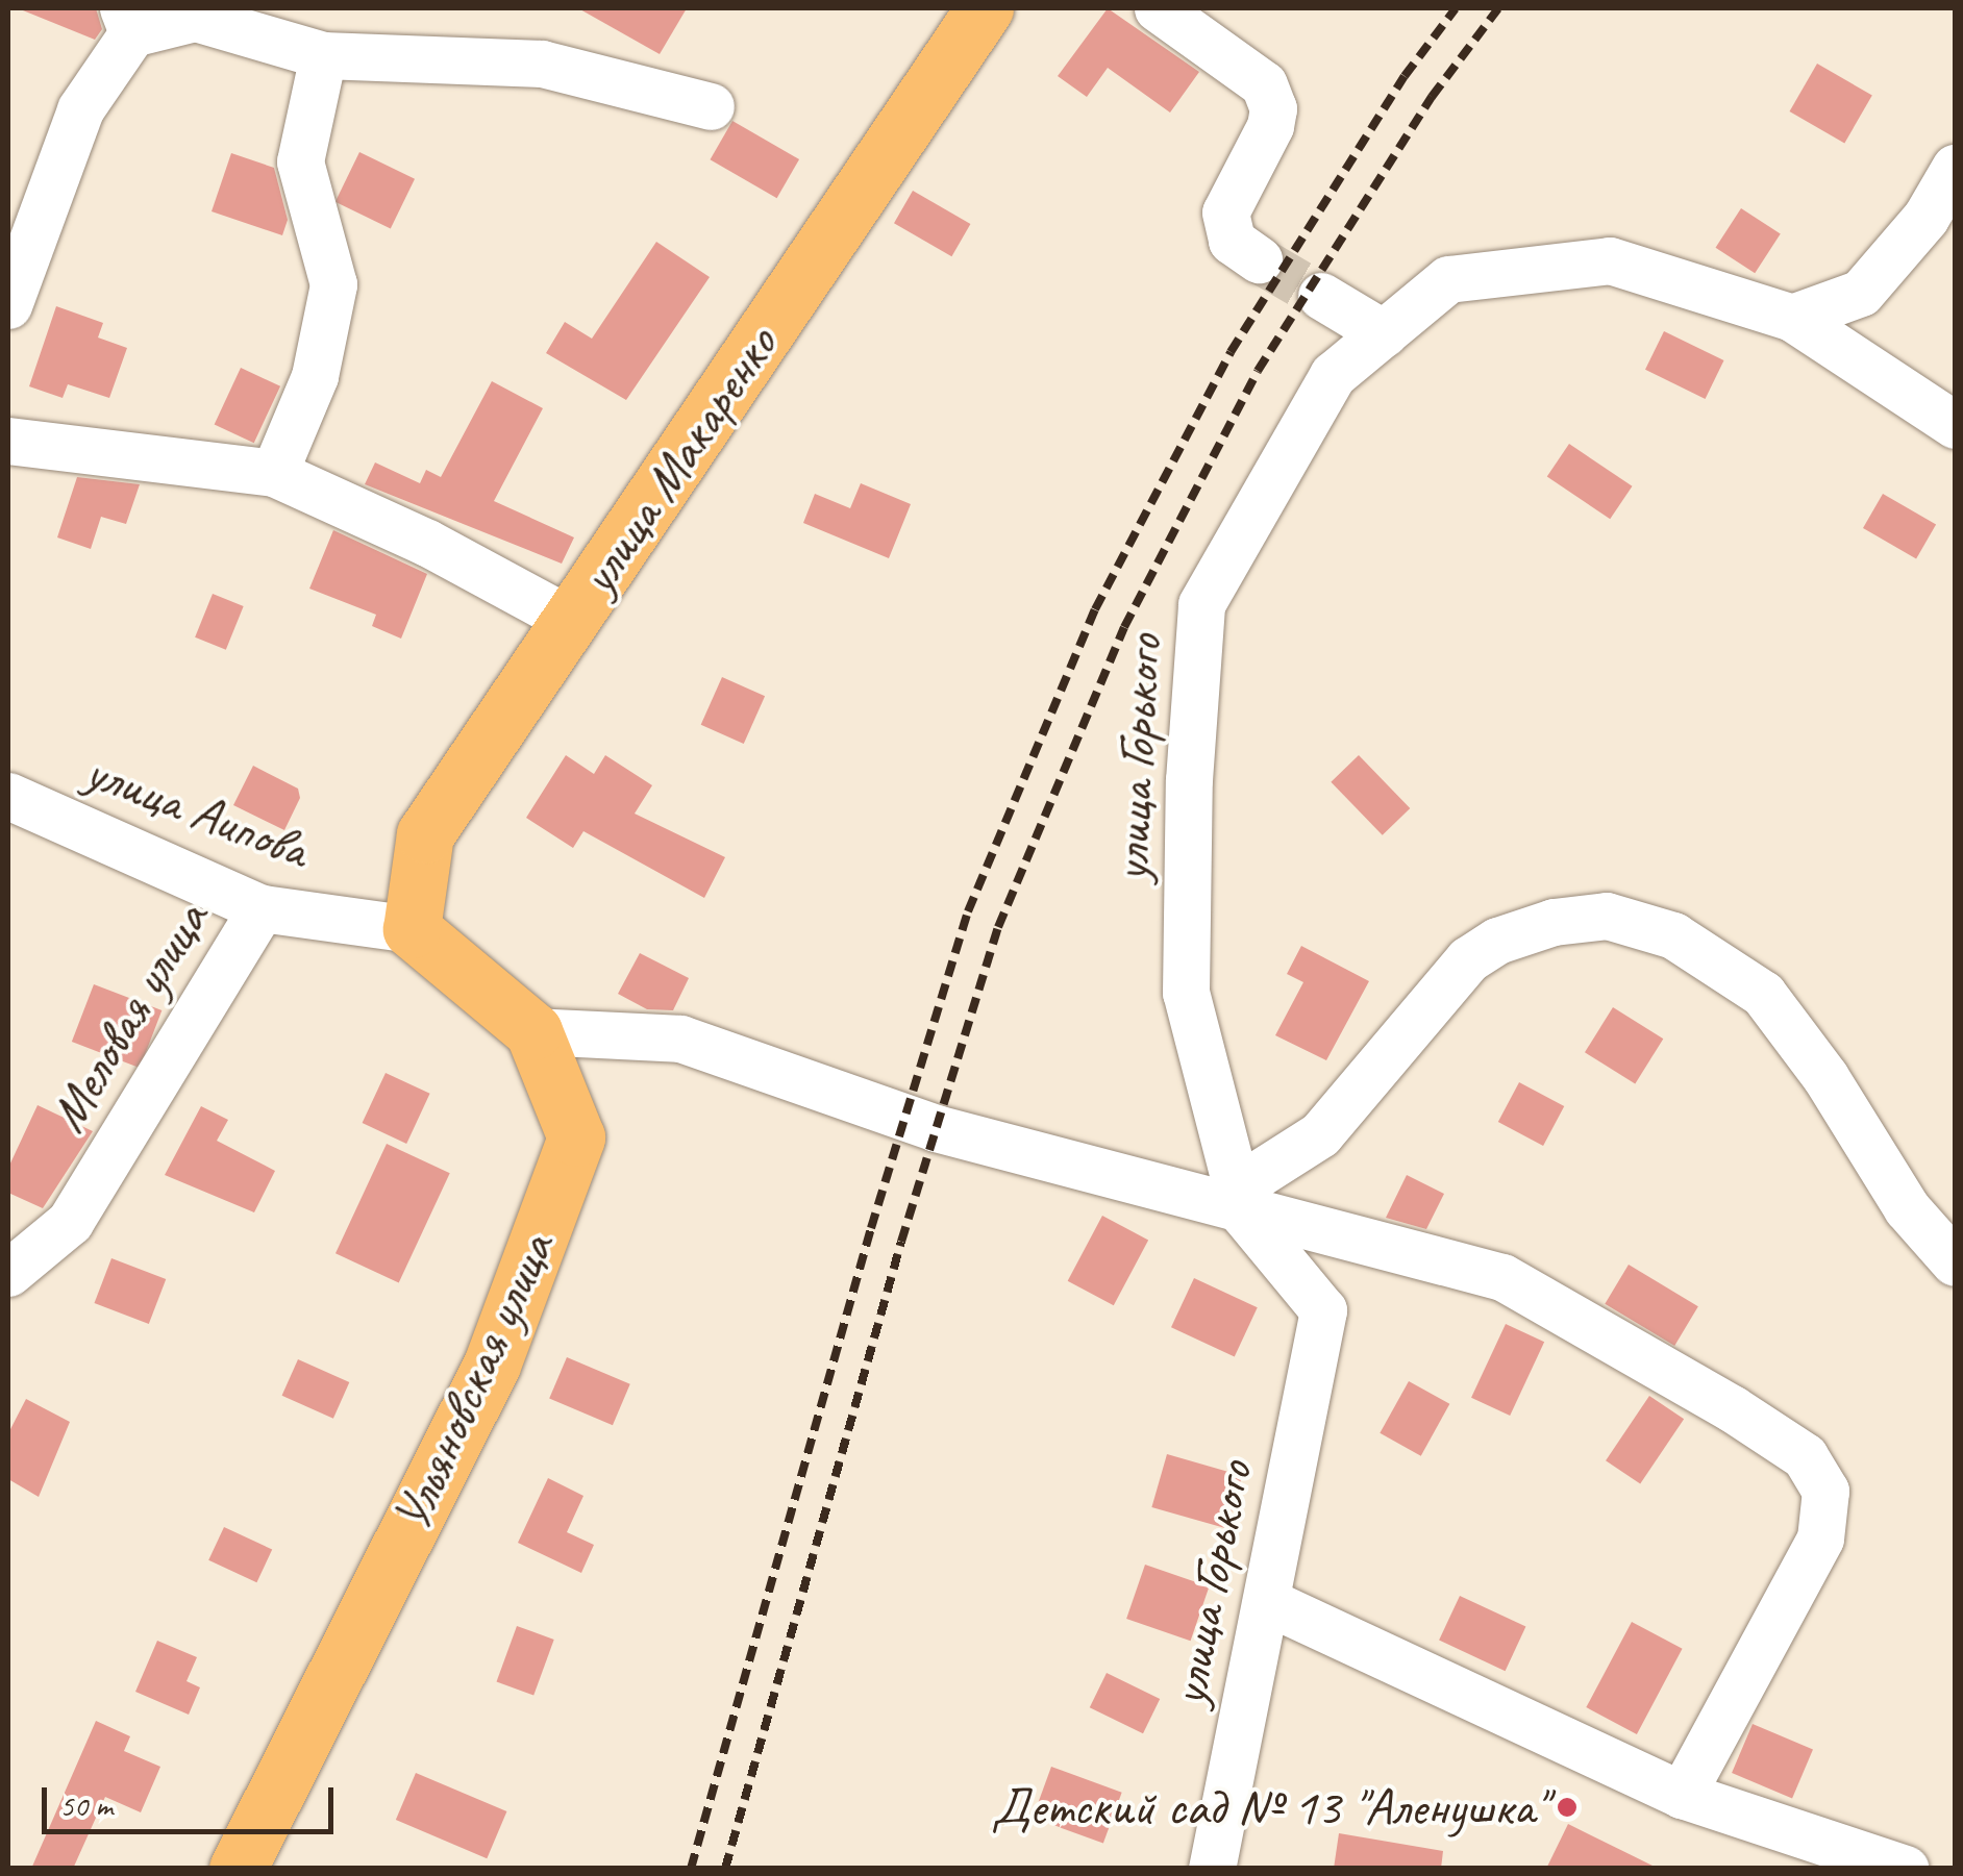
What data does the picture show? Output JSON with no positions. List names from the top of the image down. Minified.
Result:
{"streets":{"main road":["улица Макаренко","Ульяновская улица"],"street":["улица Горького","улица Аипова","Меловая улица"]},"crossings":[["улица Макаренко","улица Аипова"],["улица Макаренко","Ульяновская улица"],["улица Аипова","Меловая улица"],["улица Аипова","Ульяновская улица"]],"places":["Детский сад № 13 \"Аленушка\""],"scale_bar":"50 m"}
